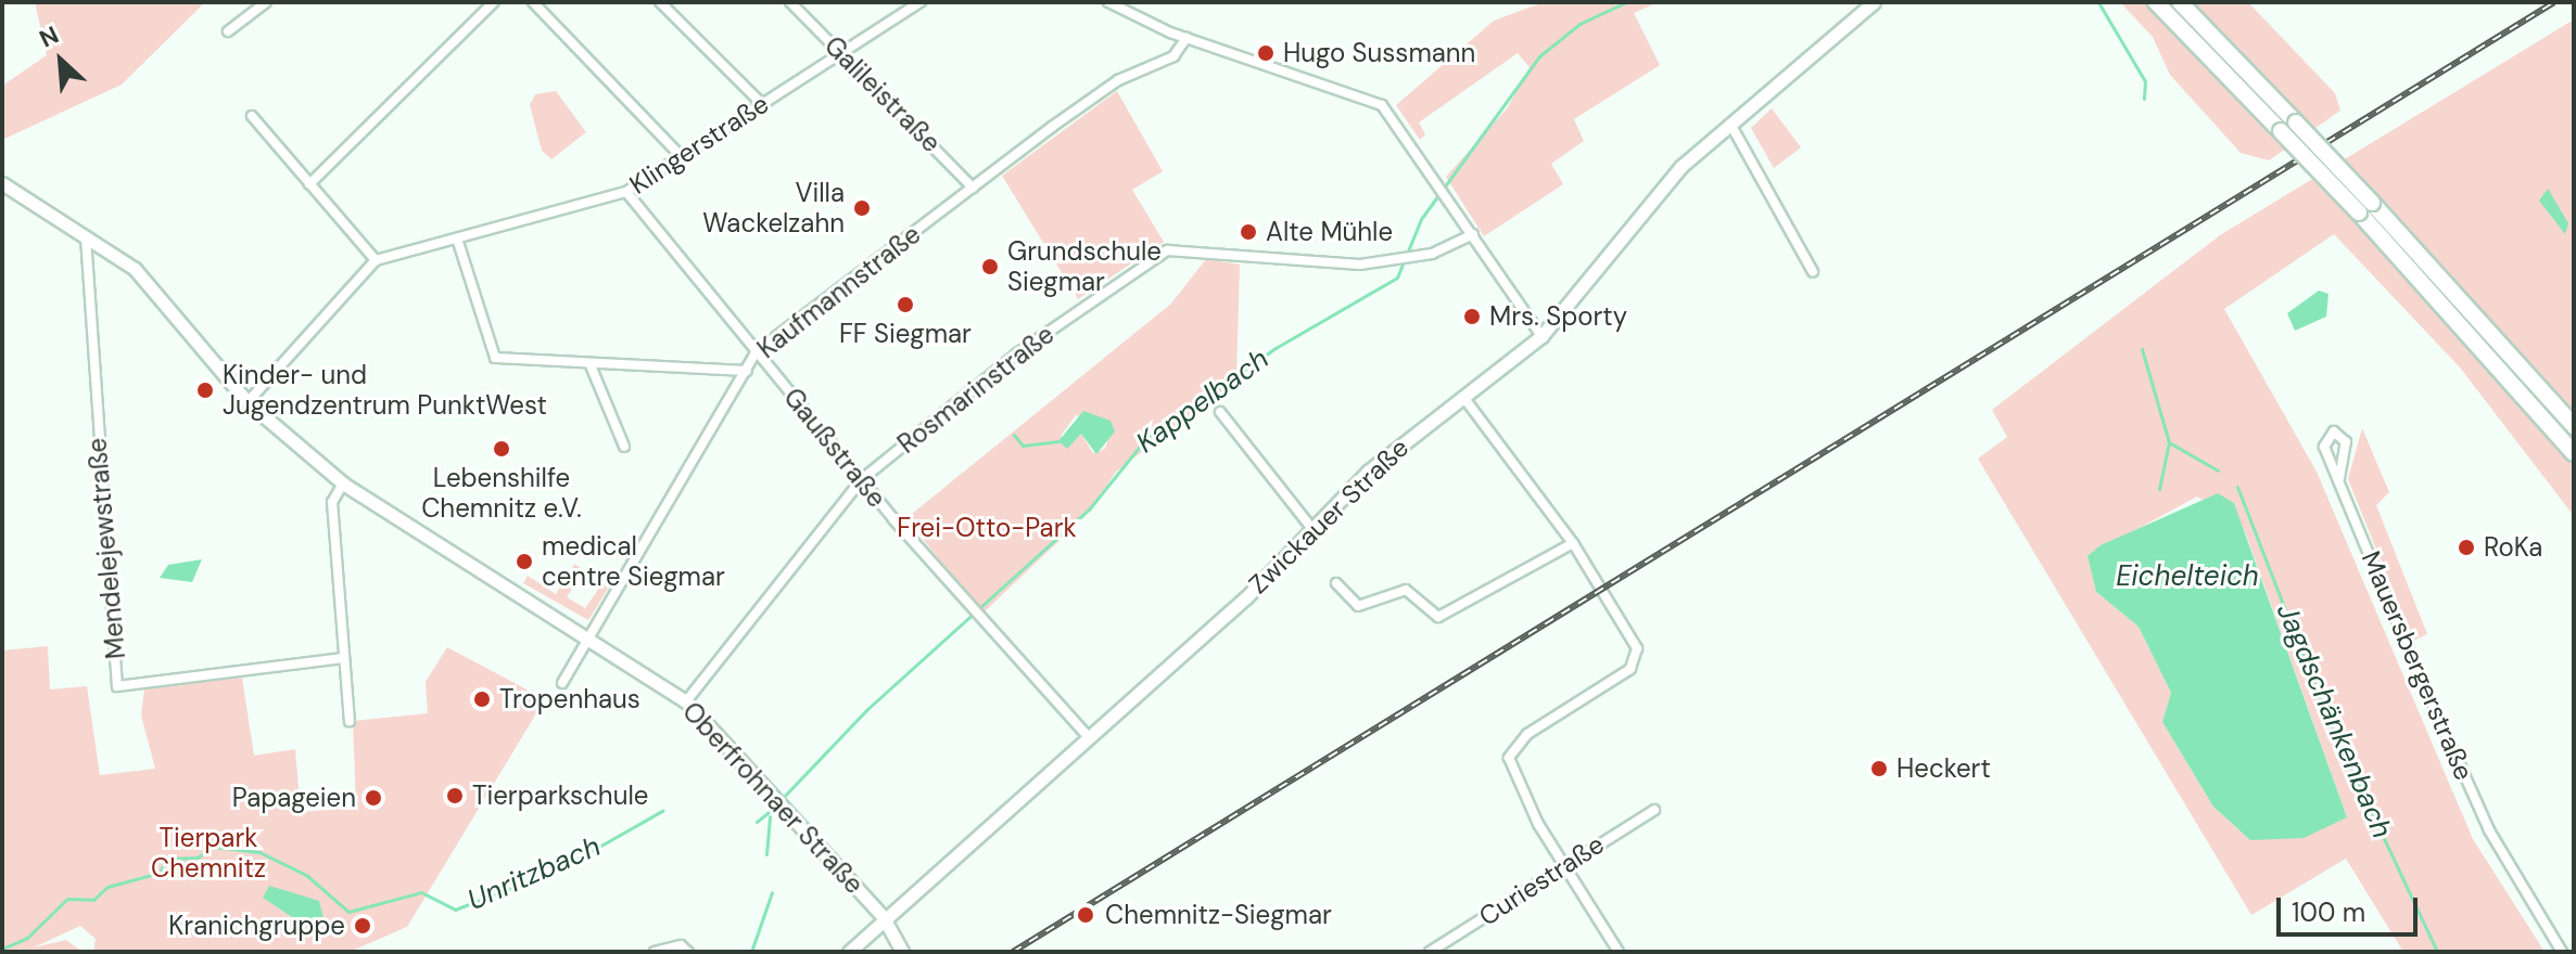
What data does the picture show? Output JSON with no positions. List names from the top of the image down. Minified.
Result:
{"streets":{"main road":["Zwickauer Straße","Oberfrohnaer Straße"],"street":["Galileistraße","Klingerstraße","Kaufmannstraße","Rosmarinstraße","Gaußstraße","Mendelejewstraße","Mauersbergerstraße","Curiestraße"]},"crossings":[["Galileistraße","Klingerstraße"],["Galileistraße","Kaufmannstraße"],["Klingerstraße","Gaußstraße"],["Kaufmannstraße","Gaußstraße"],["Kaufmannstraße","Oberfrohnaer Straße"],["Rosmarinstraße","Gaußstraße"],["Rosmarinstraße","Oberfrohnaer Straße"],["Gaußstraße","Zwickauer Straße"],["Zwickauer Straße","Oberfrohnaer Straße"],["Mendelejewstraße","Oberfrohnaer Straße"]],"water":["Kappelbach","Eichelteich","Jagdschänkenbach","Unritzbach"],"parks":["Frei-Otto-Park","Tierpark Chemnitz"],"places":["Hugo Sussmann","Villa Wackelzahn","Alte Mühle","Grundschule Siegmar","FF Siegmar","Mrs. Sporty","Kinder- und Jugendzentrum PunktWest","Lebenshilfe Chemnitz e.V.","RoKa","medical centre Siegmar","Tropenhaus","Heckert","Tierparkschule","Papageien","Chemnitz-Siegmar","Kranichgruppe"],"scale_bar":"100 m","north":"top left"}
